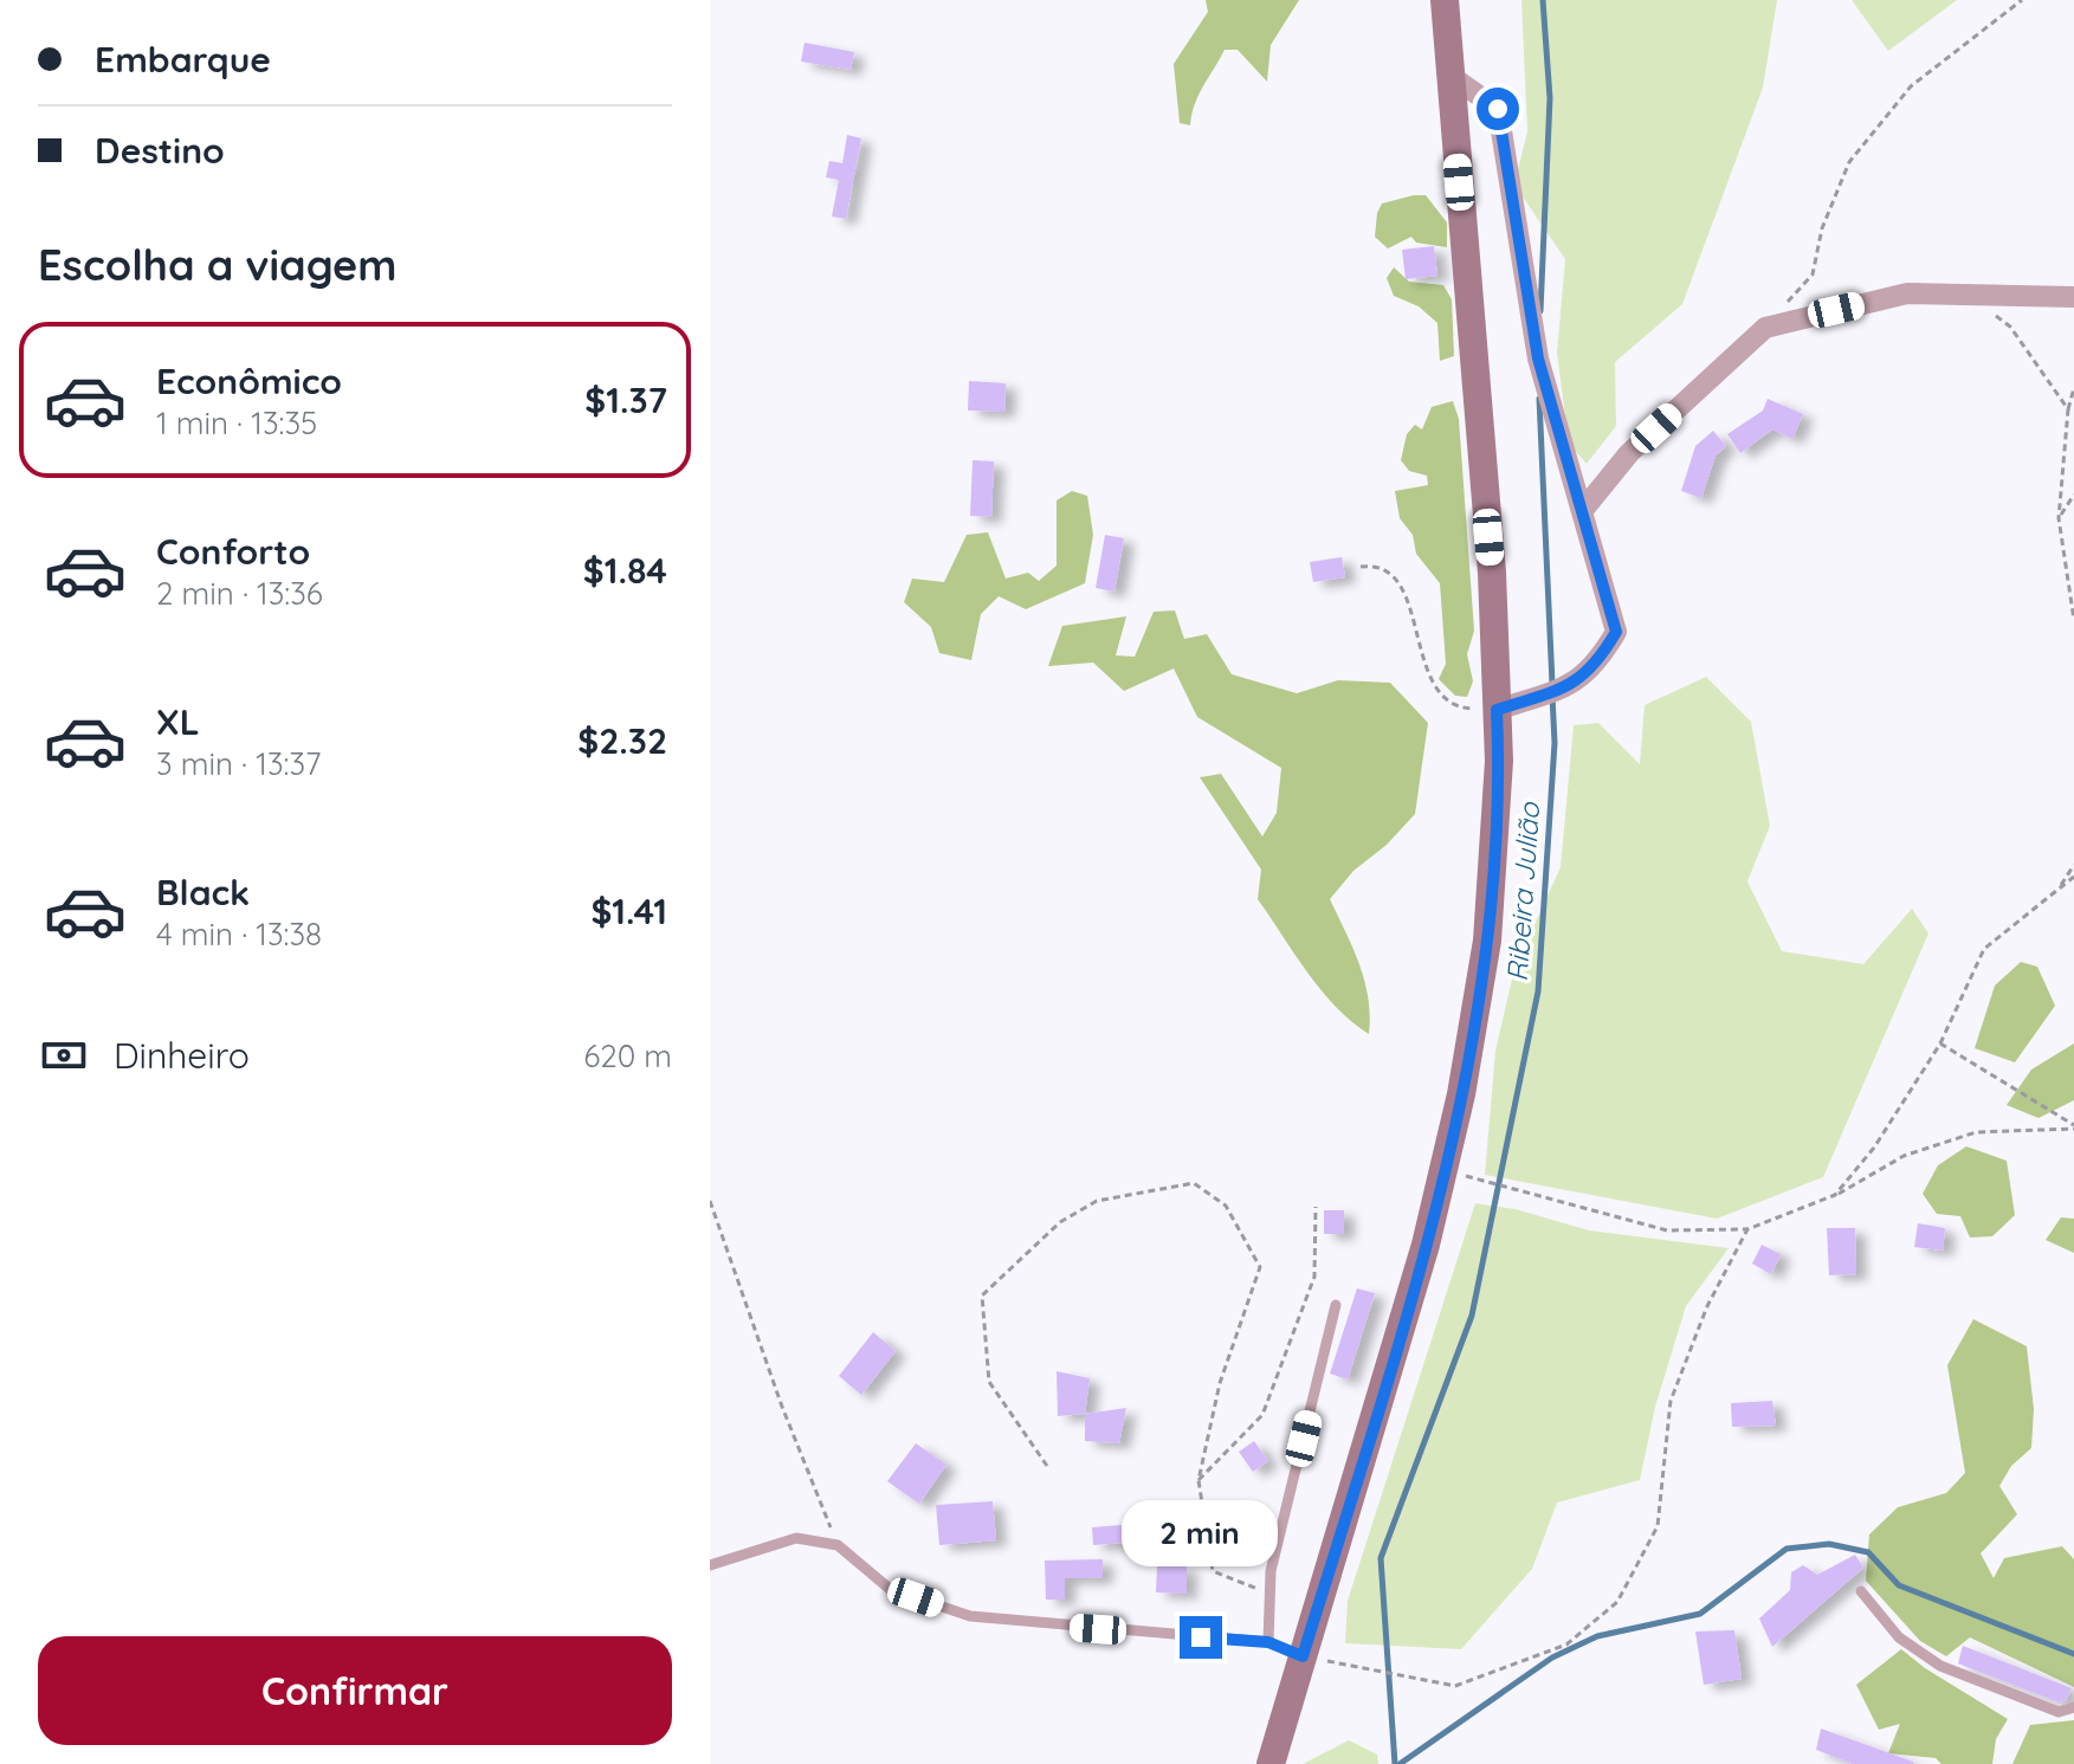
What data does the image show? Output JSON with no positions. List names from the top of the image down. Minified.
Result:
{"water":["Ribeira Julião"],"page":{"banner":["Embarque","Destino"],"heading":"Escolha a viagem","list":[{"name":"Econômico","note":"1 min · 13:35","value":"$1.37"},{"name":"Conforto","note":"2 min · 13:36","value":"$1.84"},{"name":"XL","note":"3 min · 13:37","value":"$2.32"},{"name":"Black","note":"4 min · 13:38","value":"$1.41"}],"pay":["Dinheiro","620 m"],"bubble":"2 min","buttons":"Confirmar"}}
